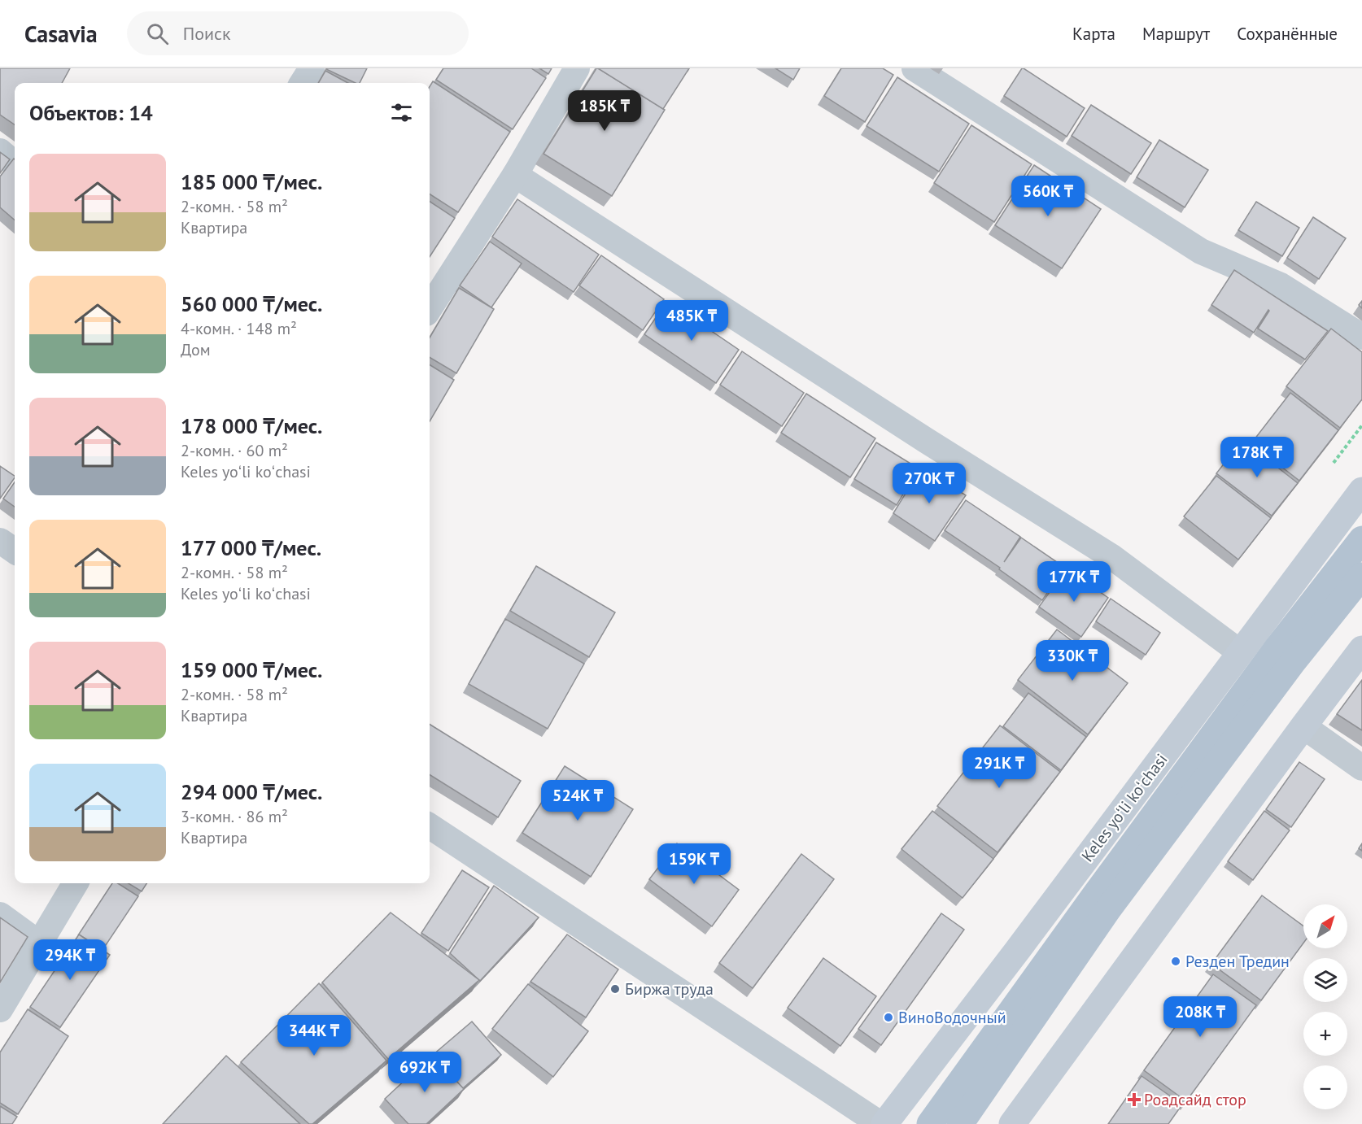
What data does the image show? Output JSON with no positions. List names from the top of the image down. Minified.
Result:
{"streets":{"main road":["Keles yoʻli koʻchasi"]},"places":{"other":["Резден Тредин","Биржа труда","ВиноВодочный"],"health":["Роадсайд стор"]},"north":"top right","page":{"header":"Casavia","search":"Поиск","nav":["Карта","Маршрут","Сохранённые"],"heading":"Объектов: 14","price":["185K ₸","560K ₸","485K ₸","178K ₸","270K ₸","177K ₸","330K ₸","291K ₸","524K ₸","159K ₸","294K ₸","208K ₸","344K ₸","692K ₸"],"list":[{"name":"185 000 ₸/мес.","note":"2-комн. · 58 m² · Квартира"},{"name":"560 000 ₸/мес.","note":"4-комн. · 148 m² · Дом"},{"name":"178 000 ₸/мес.","note":"2-комн. · 60 m² · Keles yoʻli koʻchasi"},{"name":"177 000 ₸/мес.","note":"2-комн. · 58 m² · Keles yoʻli koʻchasi"},{"name":"159 000 ₸/мес.","note":"2-комн. · 58 m² · Квартира"},{"name":"294 000 ₸/мес.","note":"3-комн. · 86 m² · Квартира"}],"map_buttons":["+","−"]}}
